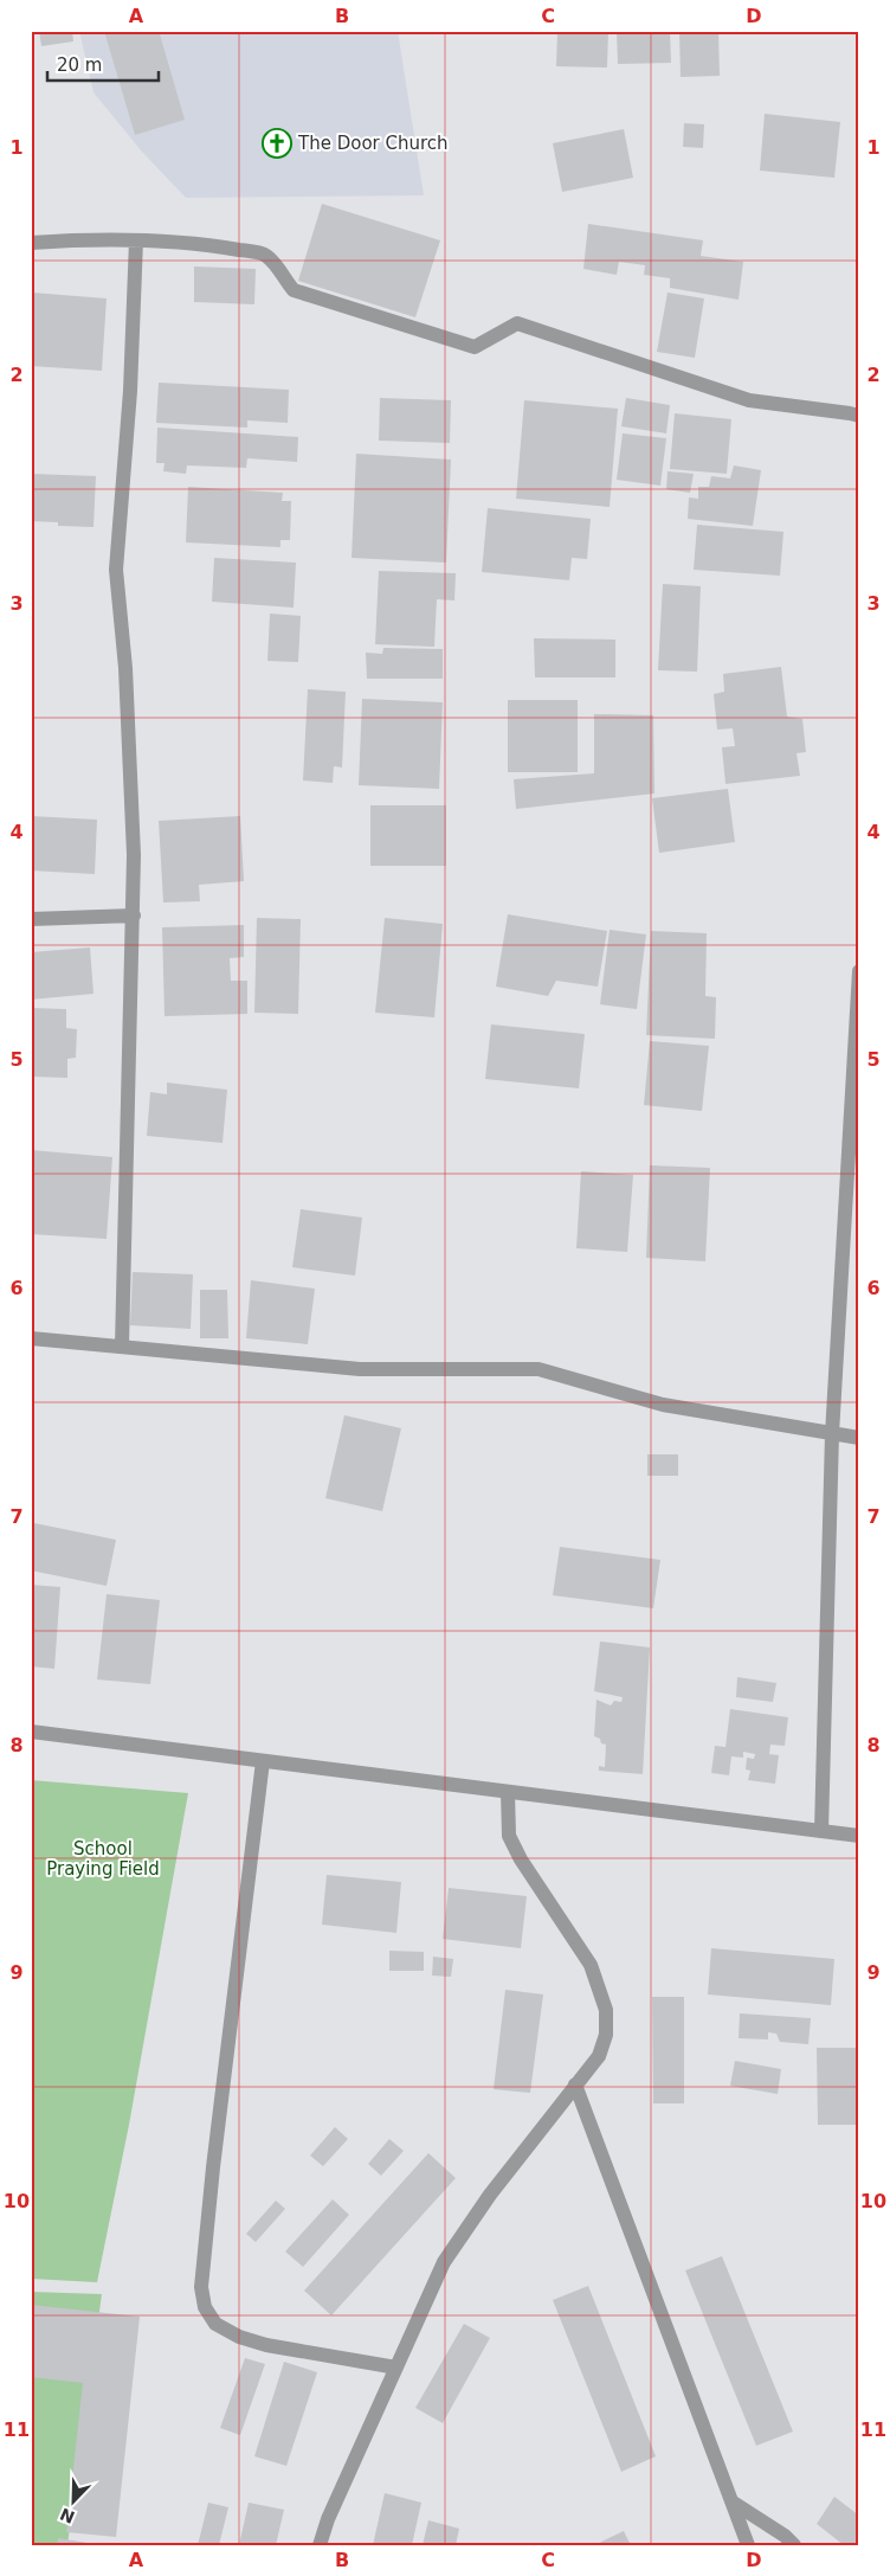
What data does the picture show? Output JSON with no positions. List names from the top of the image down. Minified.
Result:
{"parks":["School Praying Field"],"places":{"church":["The Door Church"]},"scale_bar":"20 m","north":"bottom left","grid":{"columns":["A","B","C","D"],"rows":["1","2","3","4","5","6","7","8","9","10","11"]}}
